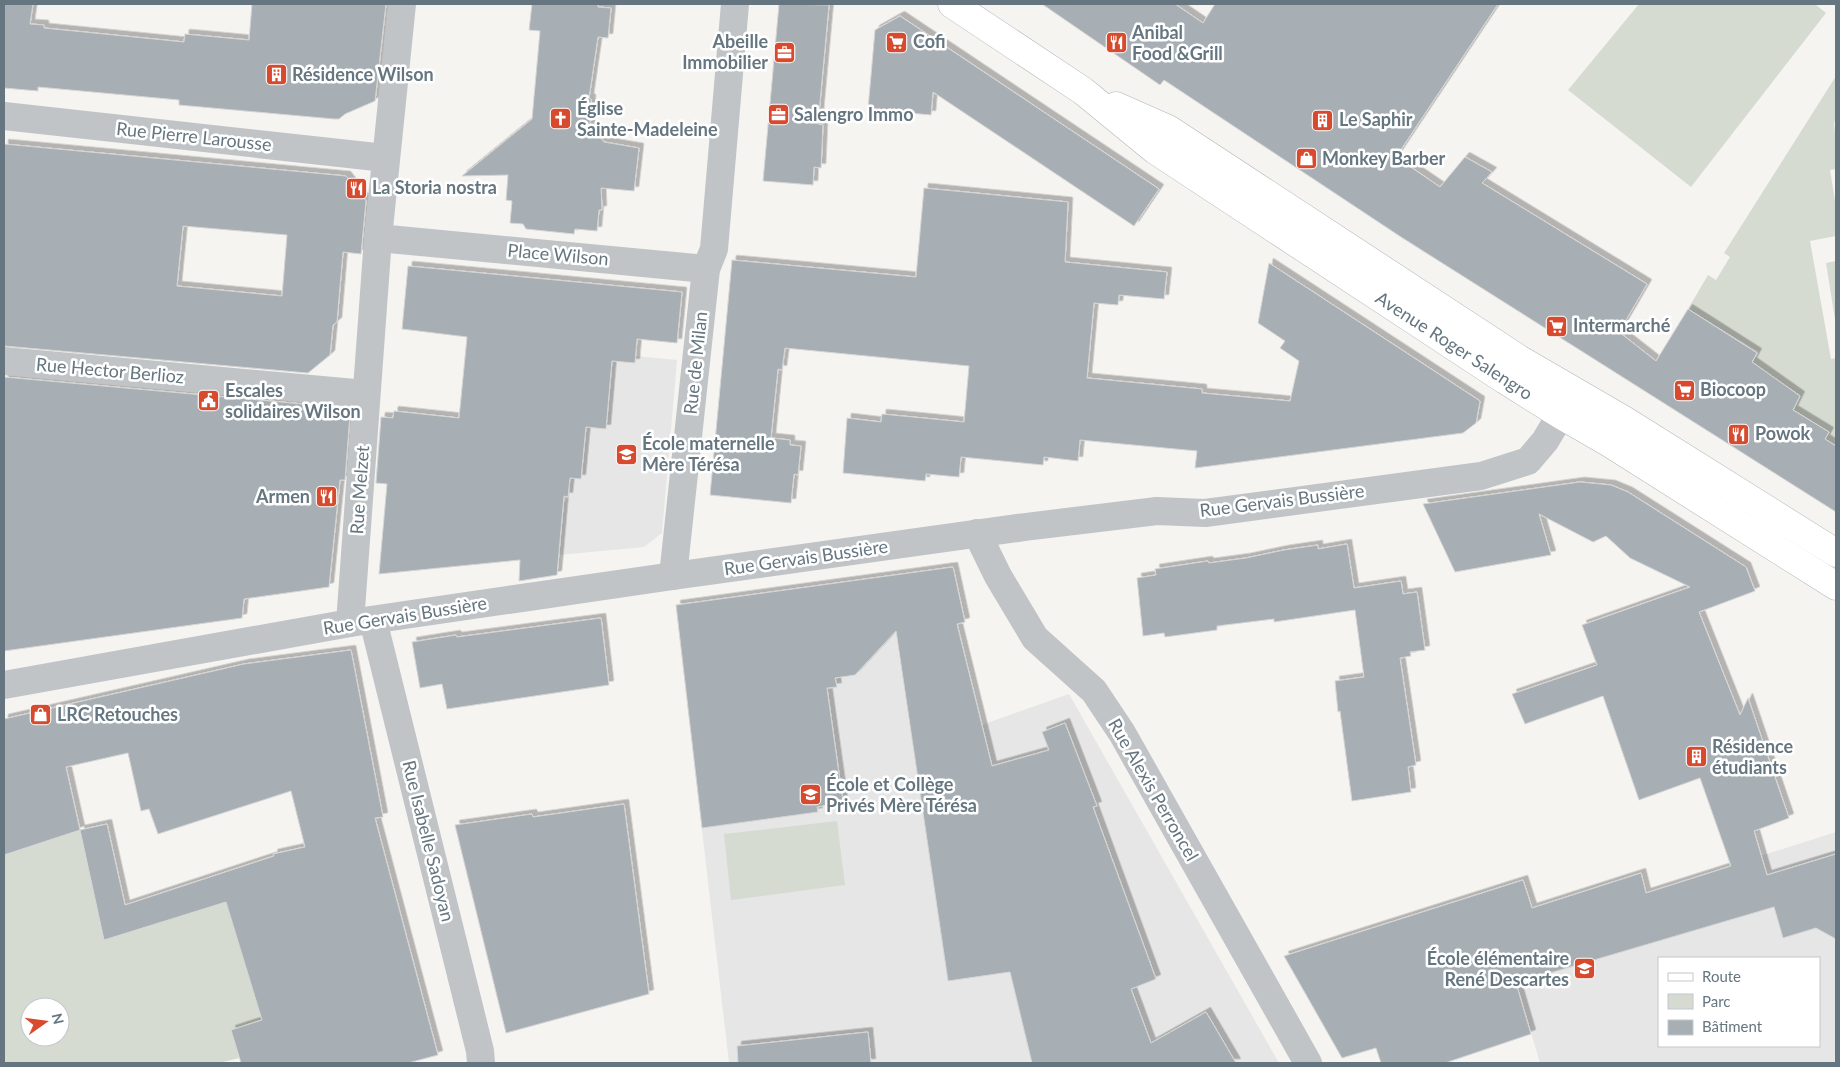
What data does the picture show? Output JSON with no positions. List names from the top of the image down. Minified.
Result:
{"streets":{"main road":["Avenue Roger Salengro"],"street":["Rue Pierre Larousse","Place Wilson","Rue de Milan","Rue Hector Berlioz","Rue Melzet","Rue Gervais Bussière","Rue Alexis Perroncel","Rue Isabelle Sadoyan"]},"crossings":[["Place Wilson","Rue de Milan"],["Place Wilson","Rue Melzet"],["Avenue Roger Salengro","Rue Gervais Bussière"],["Rue de Milan","Rue Gervais Bussière"],["Rue Hector Berlioz","Rue Melzet"],["Rue Melzet","Rue Gervais Bussière"],["Rue Melzet","Rue Isabelle Sadoyan"],["Rue Gervais Bussière","Rue Alexis Perroncel"],["Rue Gervais Bussière","Rue Isabelle Sadoyan"]],"places":{"supermarket":["Cofi","Intermarché","Biocoop"],"restaurant":["Anibal Food &Grill","La Storia nostra","Powok","Armen"],"office":["Abeille Immobilier","Salengro Immo"],"building":["Résidence Wilson","Le Saphir","Résidence étudiants"],"church":["Église Sainte-Madeleine"],"shop":["Monkey Barber","LRC Retouches"],"public building":["Escales solidaires Wilson"],"school or university":["École maternelle Mère Térésa","École et Collège Privés Mère Térésa","École élémentaire René Descartes"]},"legend":["Route","Parc","Bâtiment"],"north":"right"}
